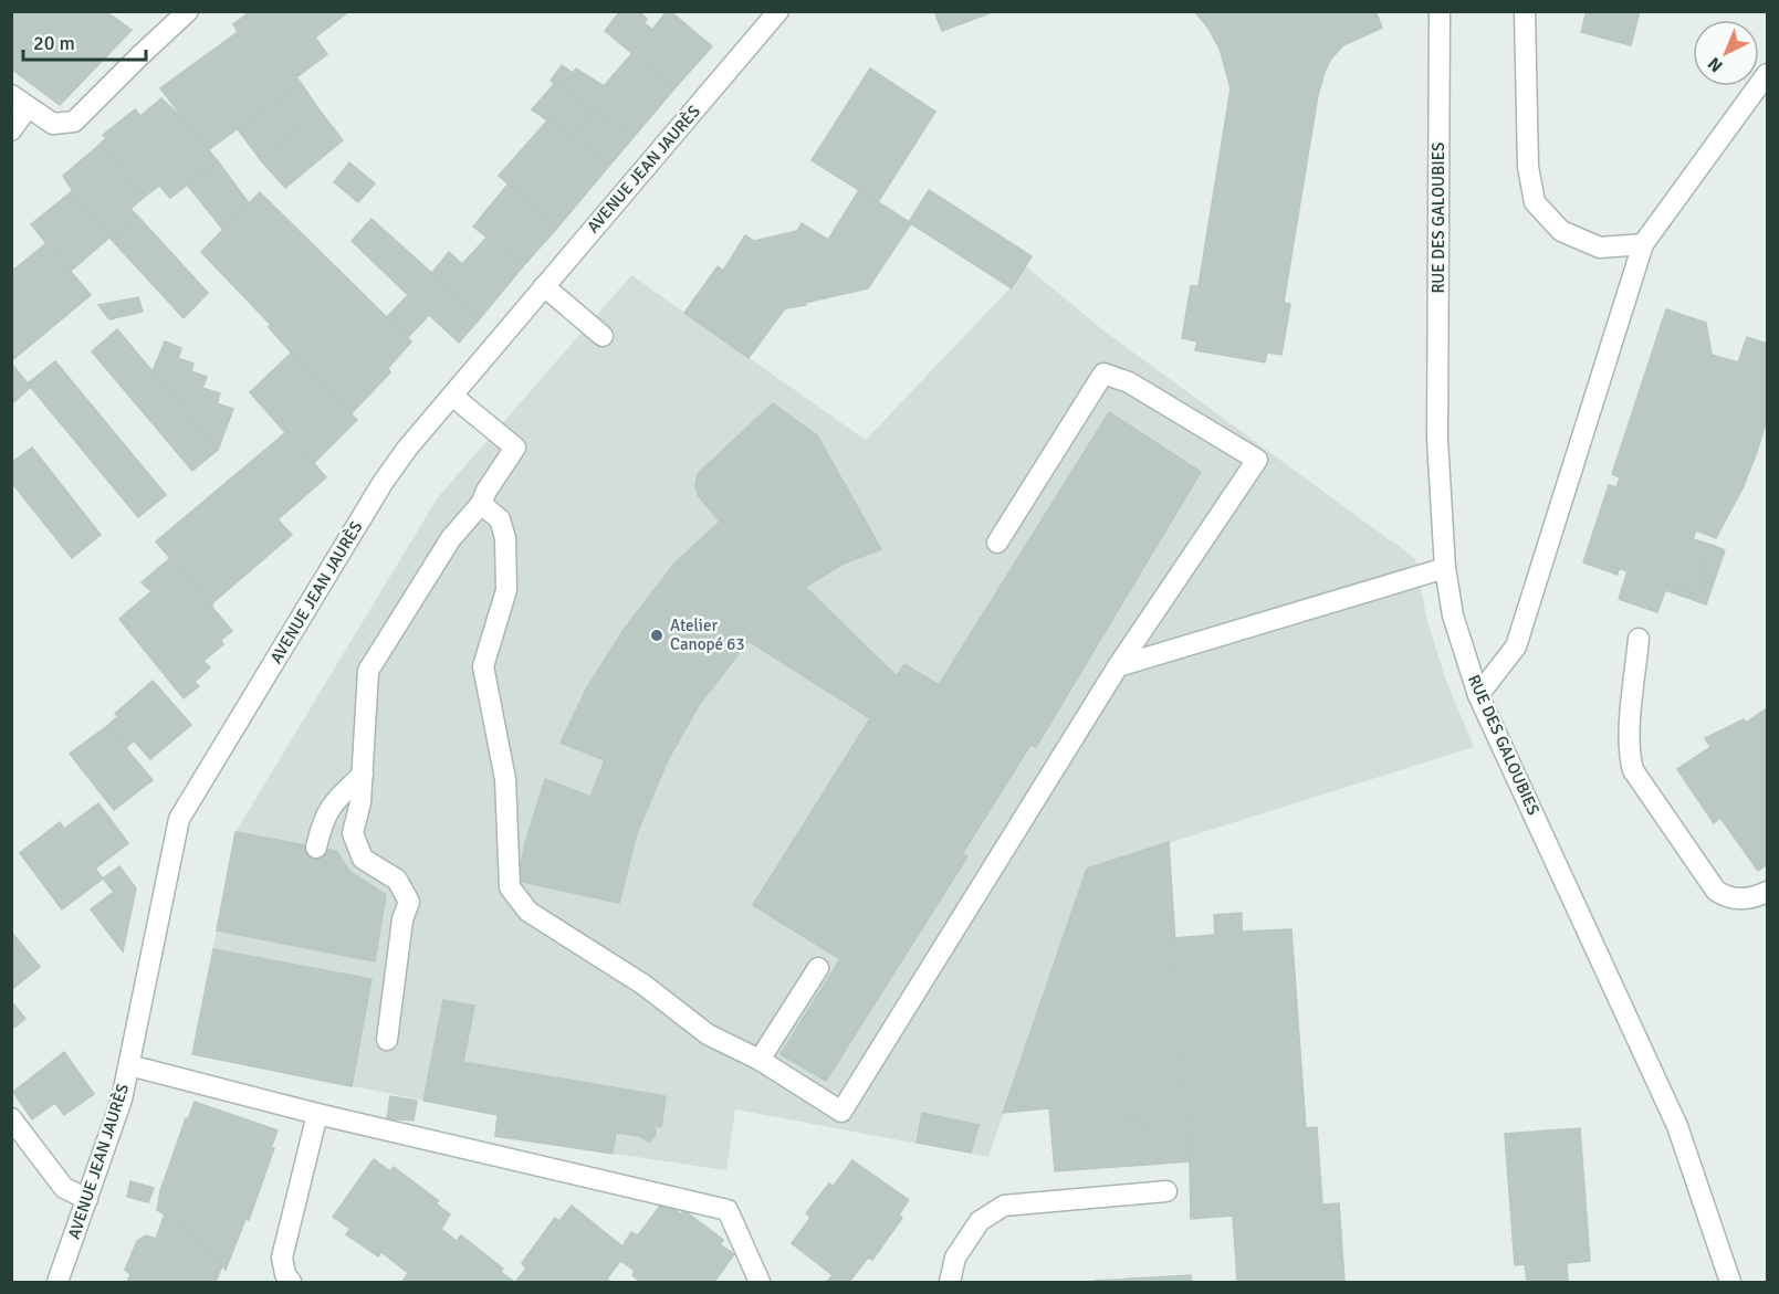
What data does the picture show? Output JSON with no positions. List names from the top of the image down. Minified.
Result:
{"streets":{"street":["AVENUE JEAN JAURÈS","RUE DES GALOUBIES"]},"places":["Atelier Canopé 63"],"scale_bar":"20 m","north":"bottom left"}
